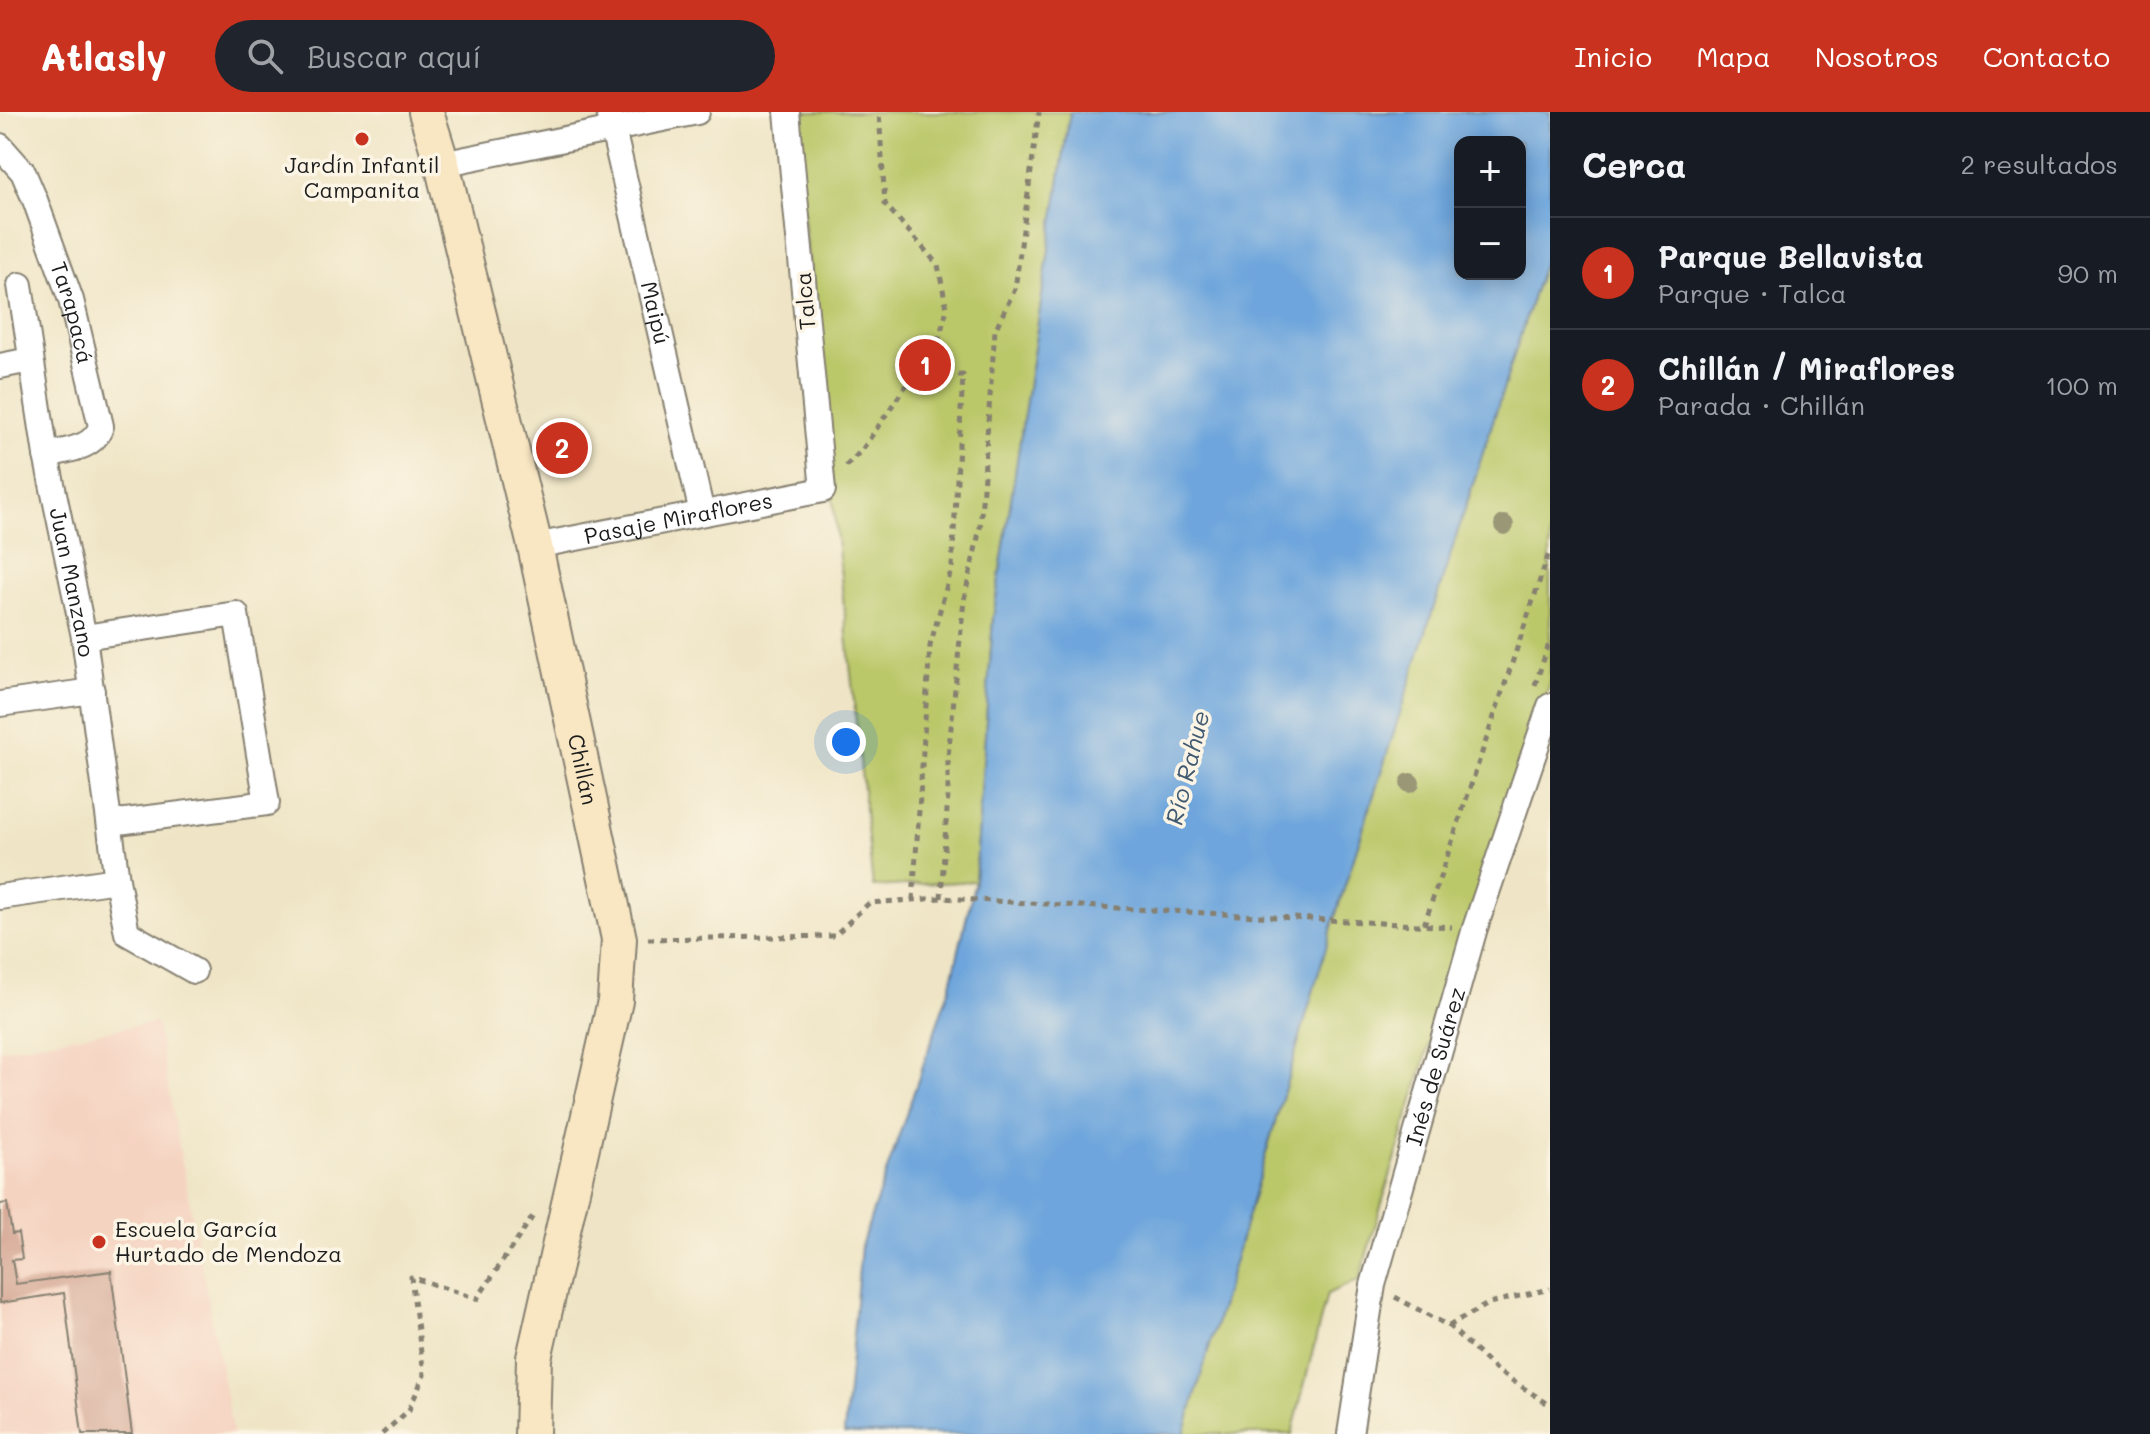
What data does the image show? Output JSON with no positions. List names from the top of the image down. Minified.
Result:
{"streets":{"street":["Talca","Tarapacá","Maipú","Pasaje Miraflores","Juan Manzano","Chillán","Inés de Suárez"]},"crossings":[["Talca","Pasaje Miraflores"],["Tarapacá","Juan Manzano"],["Maipú","Pasaje Miraflores"],["Pasaje Miraflores","Chillán"]],"water":["Río Rahue"],"places":["Jardín Infantil Campanita","Escuela García Hurtado de Mendoza"],"page":{"header":"Atlasly","search":"Buscar aquí","nav":["Inicio","Mapa","Nosotros","Contacto"],"heading":["Cerca","2 resultados"],"map_buttons":["+","−"],"list":[{"mark":"1","name":"Parque Bellavista","note":"Parque · Talca","value":"90 m"},{"mark":"2","name":"Chillán / Miraflores","note":"Parada · Chillán","value":"100 m"}],"pins":["1","2"]}}
